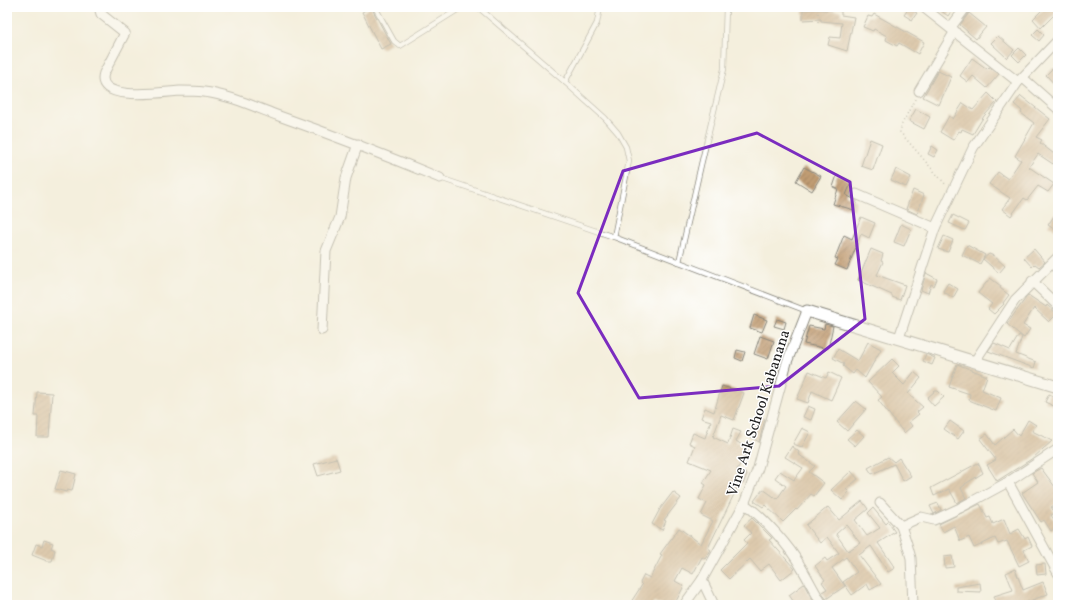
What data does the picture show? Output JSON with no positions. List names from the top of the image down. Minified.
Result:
{"streets":{"street":["Vine Ark School Kabanana"]}}
